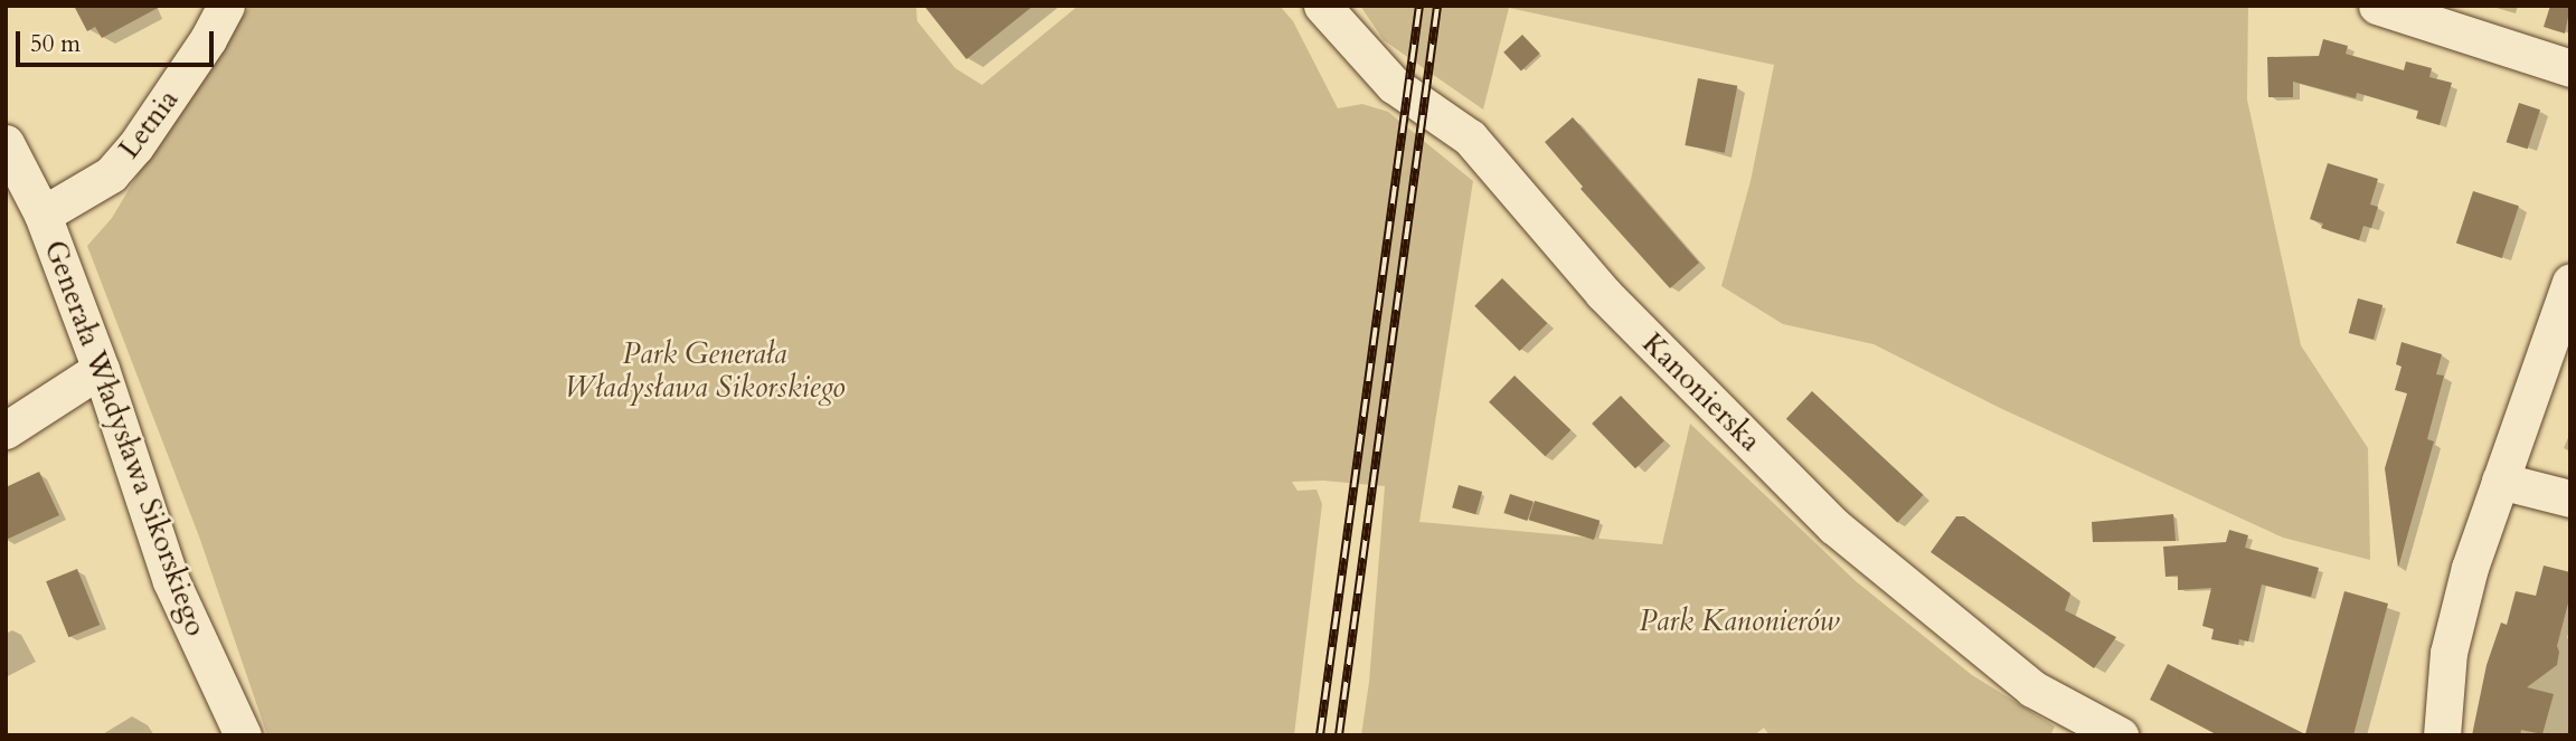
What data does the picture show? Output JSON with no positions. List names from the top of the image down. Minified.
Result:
{"streets":{"street":["Letnia","Kanonierska","Generała Władysława Sikorskiego"]},"crossings":[["Letnia","Generała Władysława Sikorskiego"]],"parks":["Park Generała Władysława Sikorskiego","Park Kanonierów"],"scale_bar":"50 m"}
